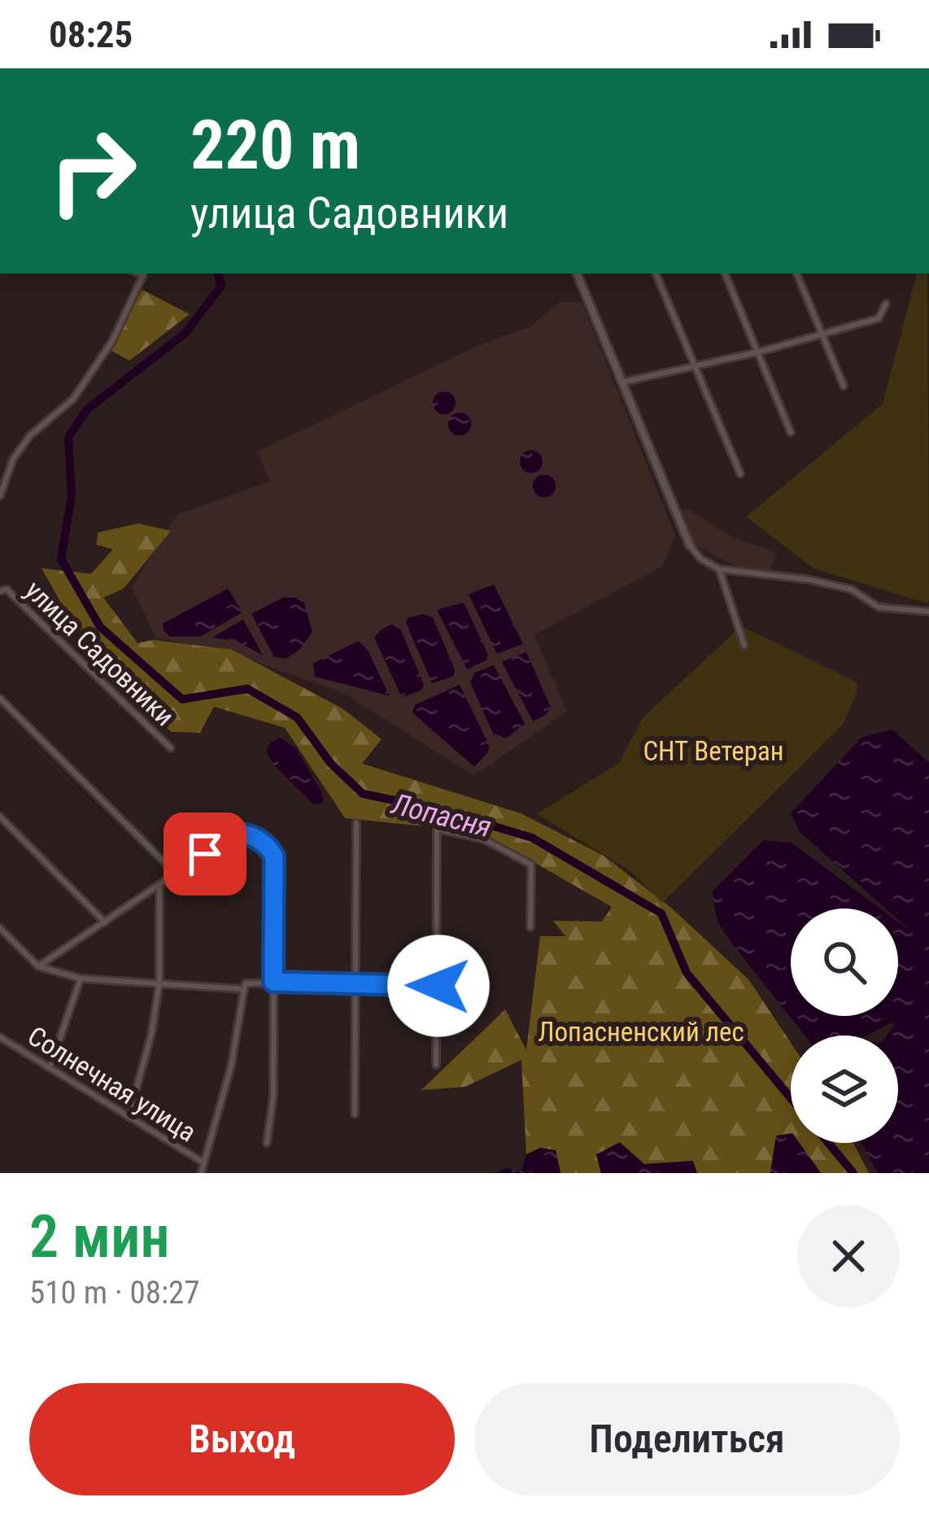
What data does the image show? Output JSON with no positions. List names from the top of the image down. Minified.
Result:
{"streets":{"street":["улица Садовники","Солнечная улица"]},"water":["Лопасня"],"parks":["СНТ Ветеран","Лопасненский лес"],"page":{"status":"08:25","turn":["220 m","улица Садовники"],"heading":["2 мин","510 m · 08:27"],"buttons":["Выход","Поделиться"]}}
